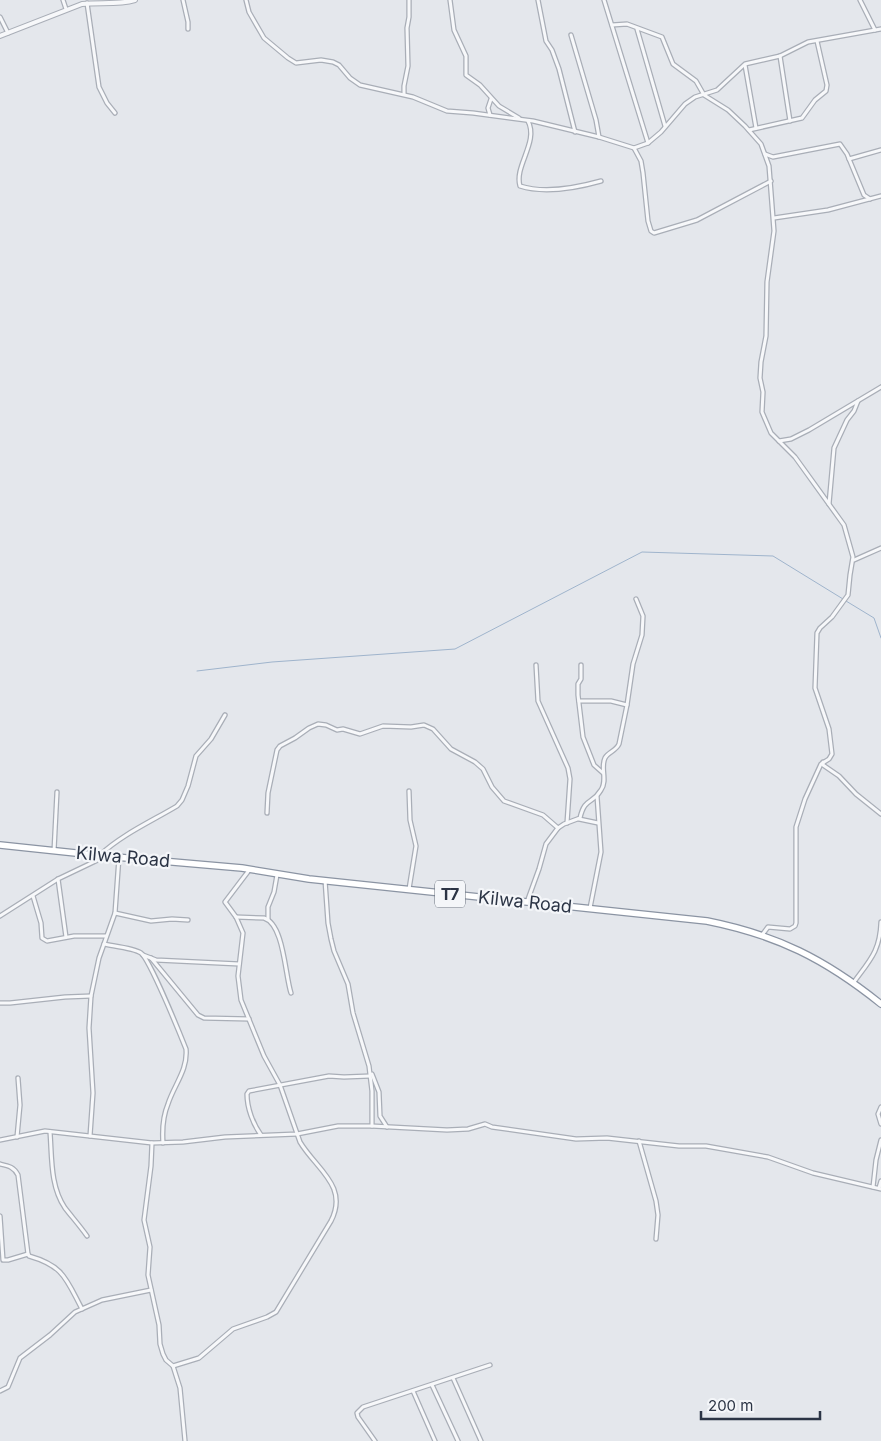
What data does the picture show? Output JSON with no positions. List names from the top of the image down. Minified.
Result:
{"streets":{"highway":["Kilwa Road","T7"]},"scale_bar":"200 m"}
